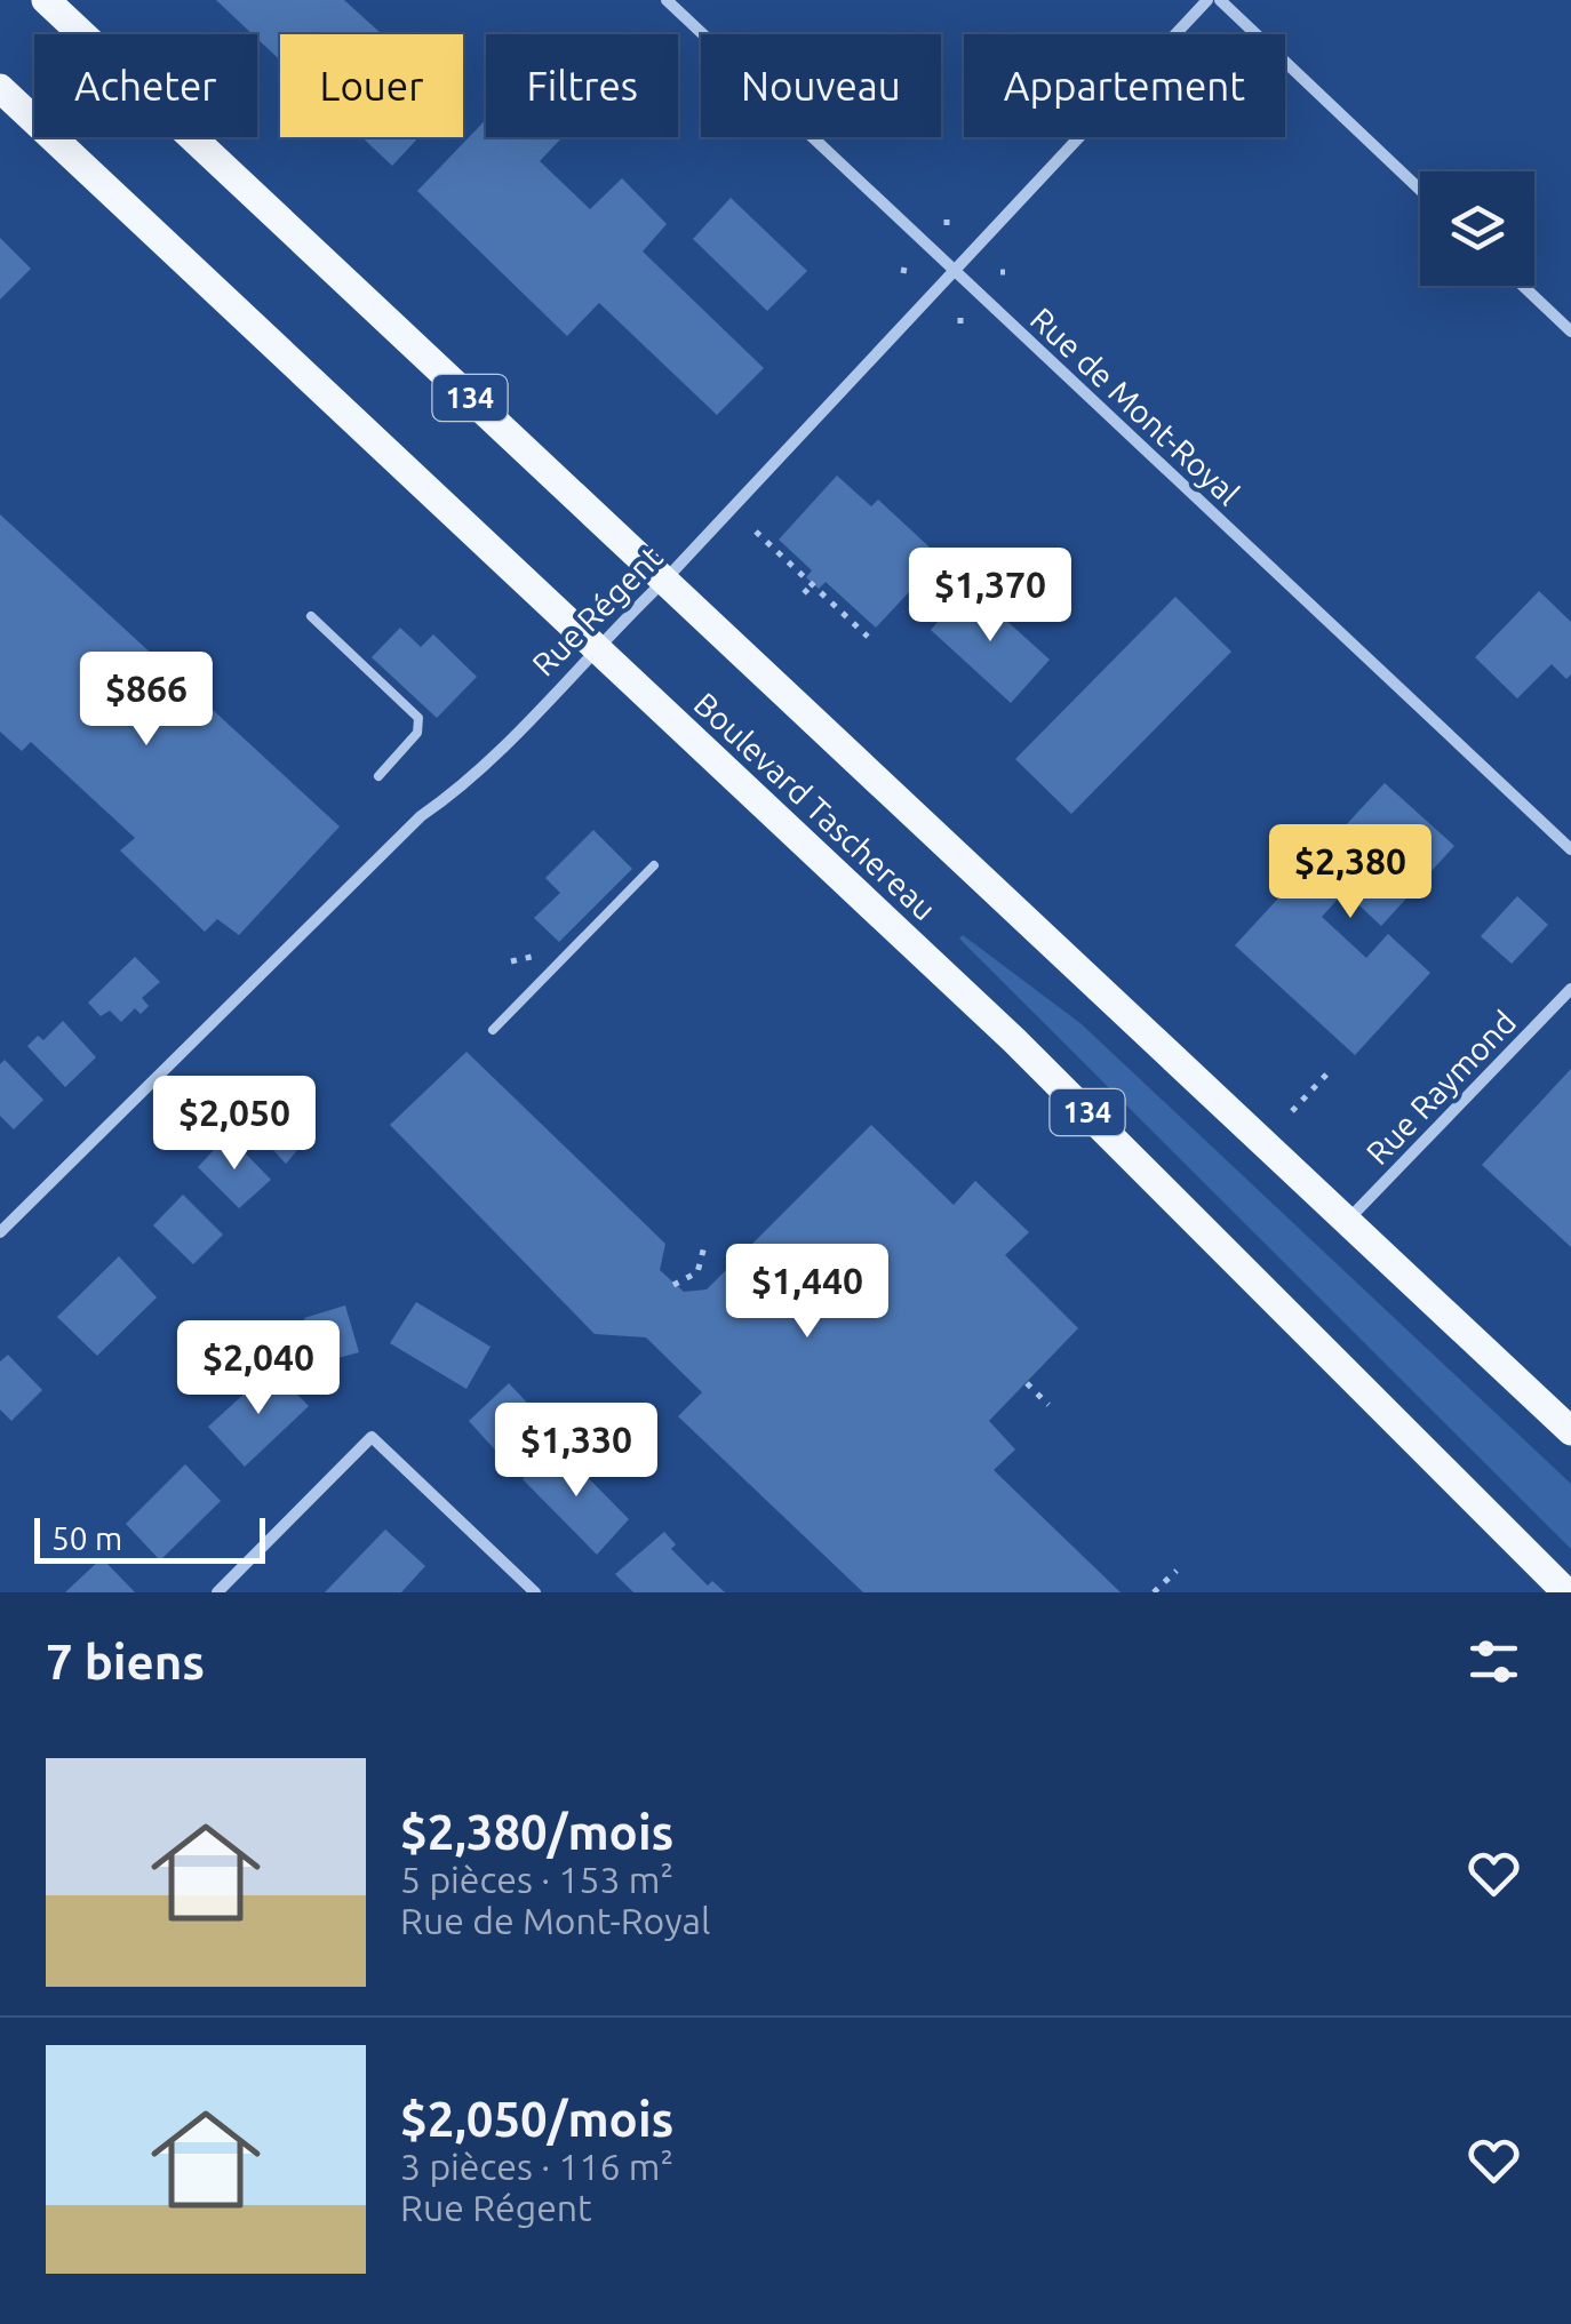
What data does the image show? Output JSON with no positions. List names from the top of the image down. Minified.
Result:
{"streets":{"main road":["134","Boulevard Taschereau"],"street":["Rue de Mont-Royal","Rue Régent","Rue Raymond"]},"crossings":[["Rue de Mont-Royal","Rue Régent"],["Rue Régent","Boulevard Taschereau"],["Boulevard Taschereau","Rue Raymond"]],"scale_bar":"50 m","page":{"chip":["Acheter","Louer","Filtres","Nouveau","Appartement"],"price":["$1,370","$866","$2,380","$2,050","$1,440","$2,040","$1,330"],"scale":"50 m","heading":"7 biens","list":[{"name":"$2,380/mois","note":"5 pièces · 153 m² · Rue de Mont-Royal"},{"name":"$2,050/mois","note":"3 pièces · 116 m² · Rue Régent"}]}}
